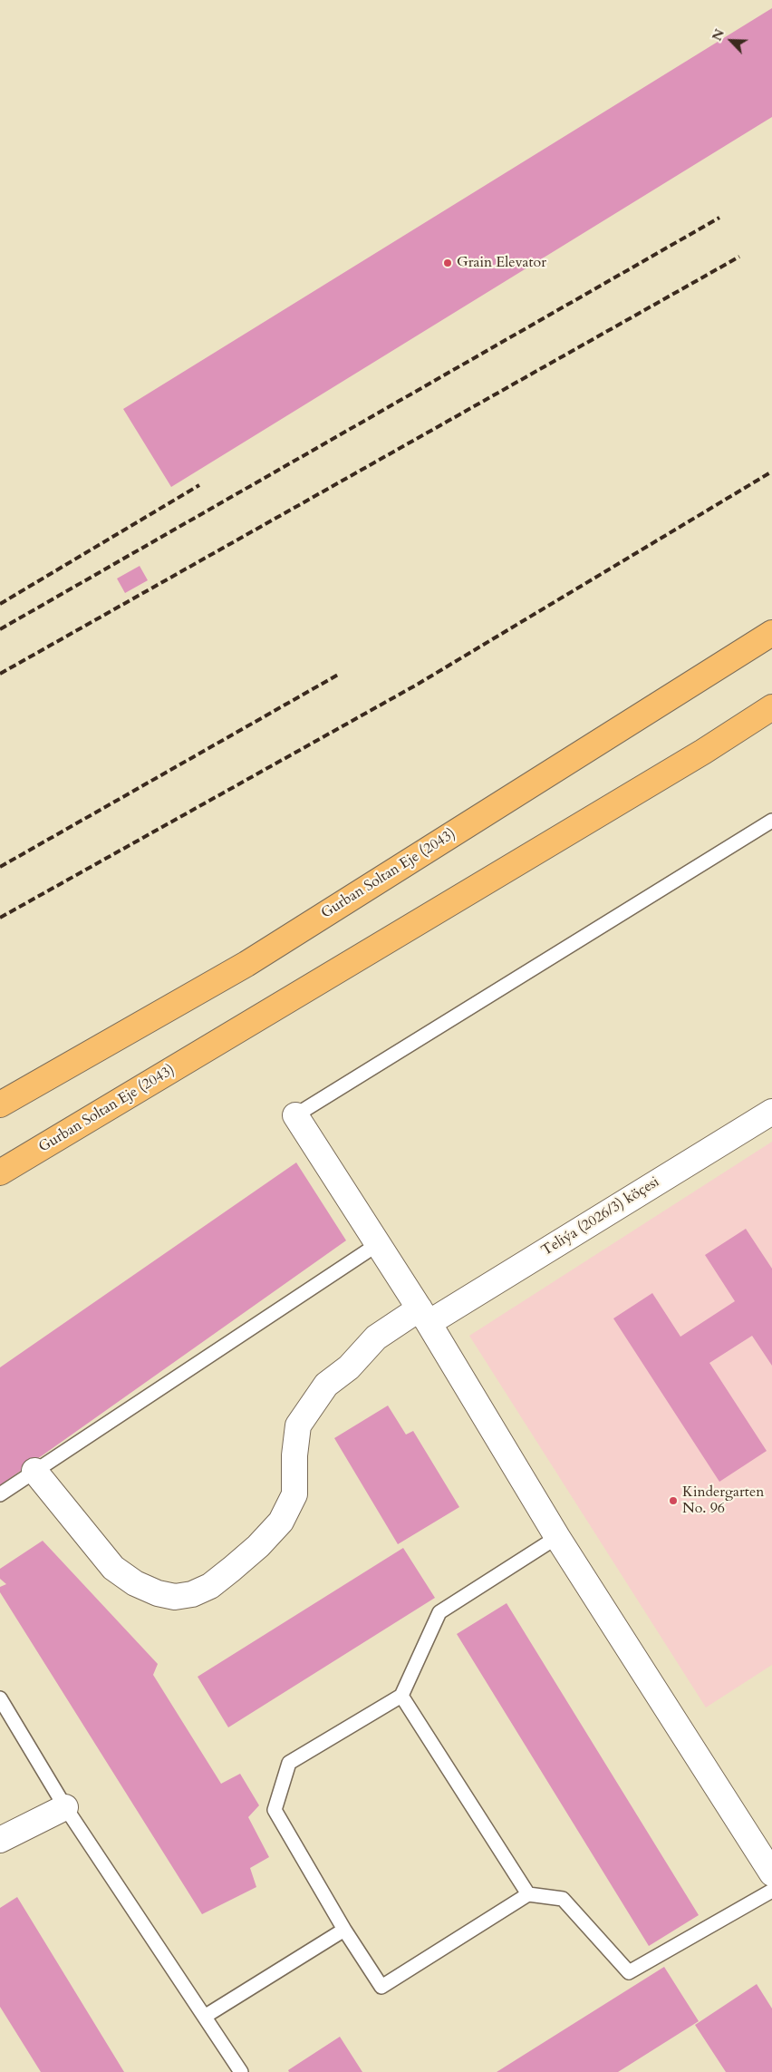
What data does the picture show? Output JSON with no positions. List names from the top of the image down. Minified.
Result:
{"streets":{"highway":["Gurban Soltan Eje (2043)"],"street":["Teliýa (2026/3) köçesi"]},"places":["Grain Elevator","Kindergarten No. 96"],"north":"top left"}
